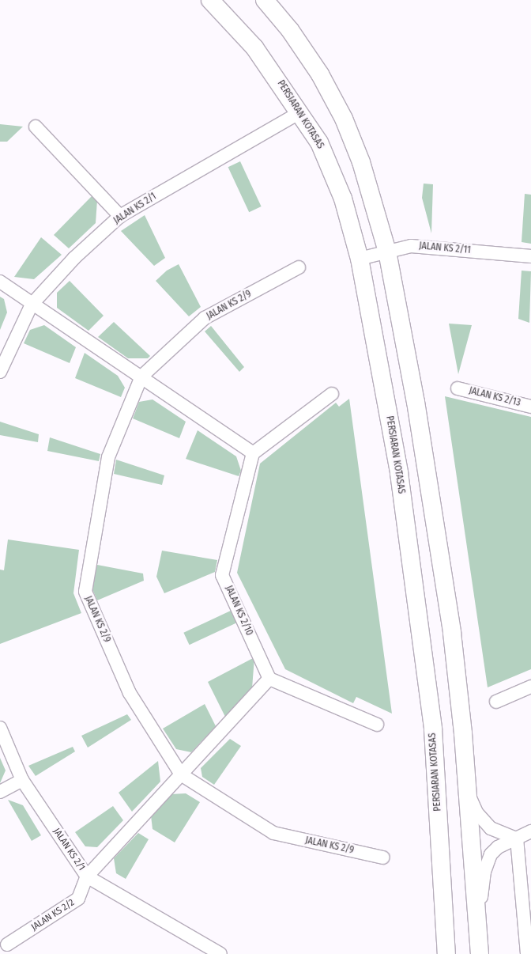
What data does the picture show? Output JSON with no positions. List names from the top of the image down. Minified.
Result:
{"streets":{"main road":["PERSIARAN KOTASAS"],"street":["JALAN KS 2/1","JALAN KS 2/11","JALAN KS 2/9","JALAN KS 2/13","JALAN KS 2/10","JALAN KS 2/2"]},"crossings":[["PERSIARAN KOTASAS","JALAN KS 2/1"],["PERSIARAN KOTASAS","JALAN KS 2/11"],["JALAN KS 2/1","JALAN KS 2/2"]]}
